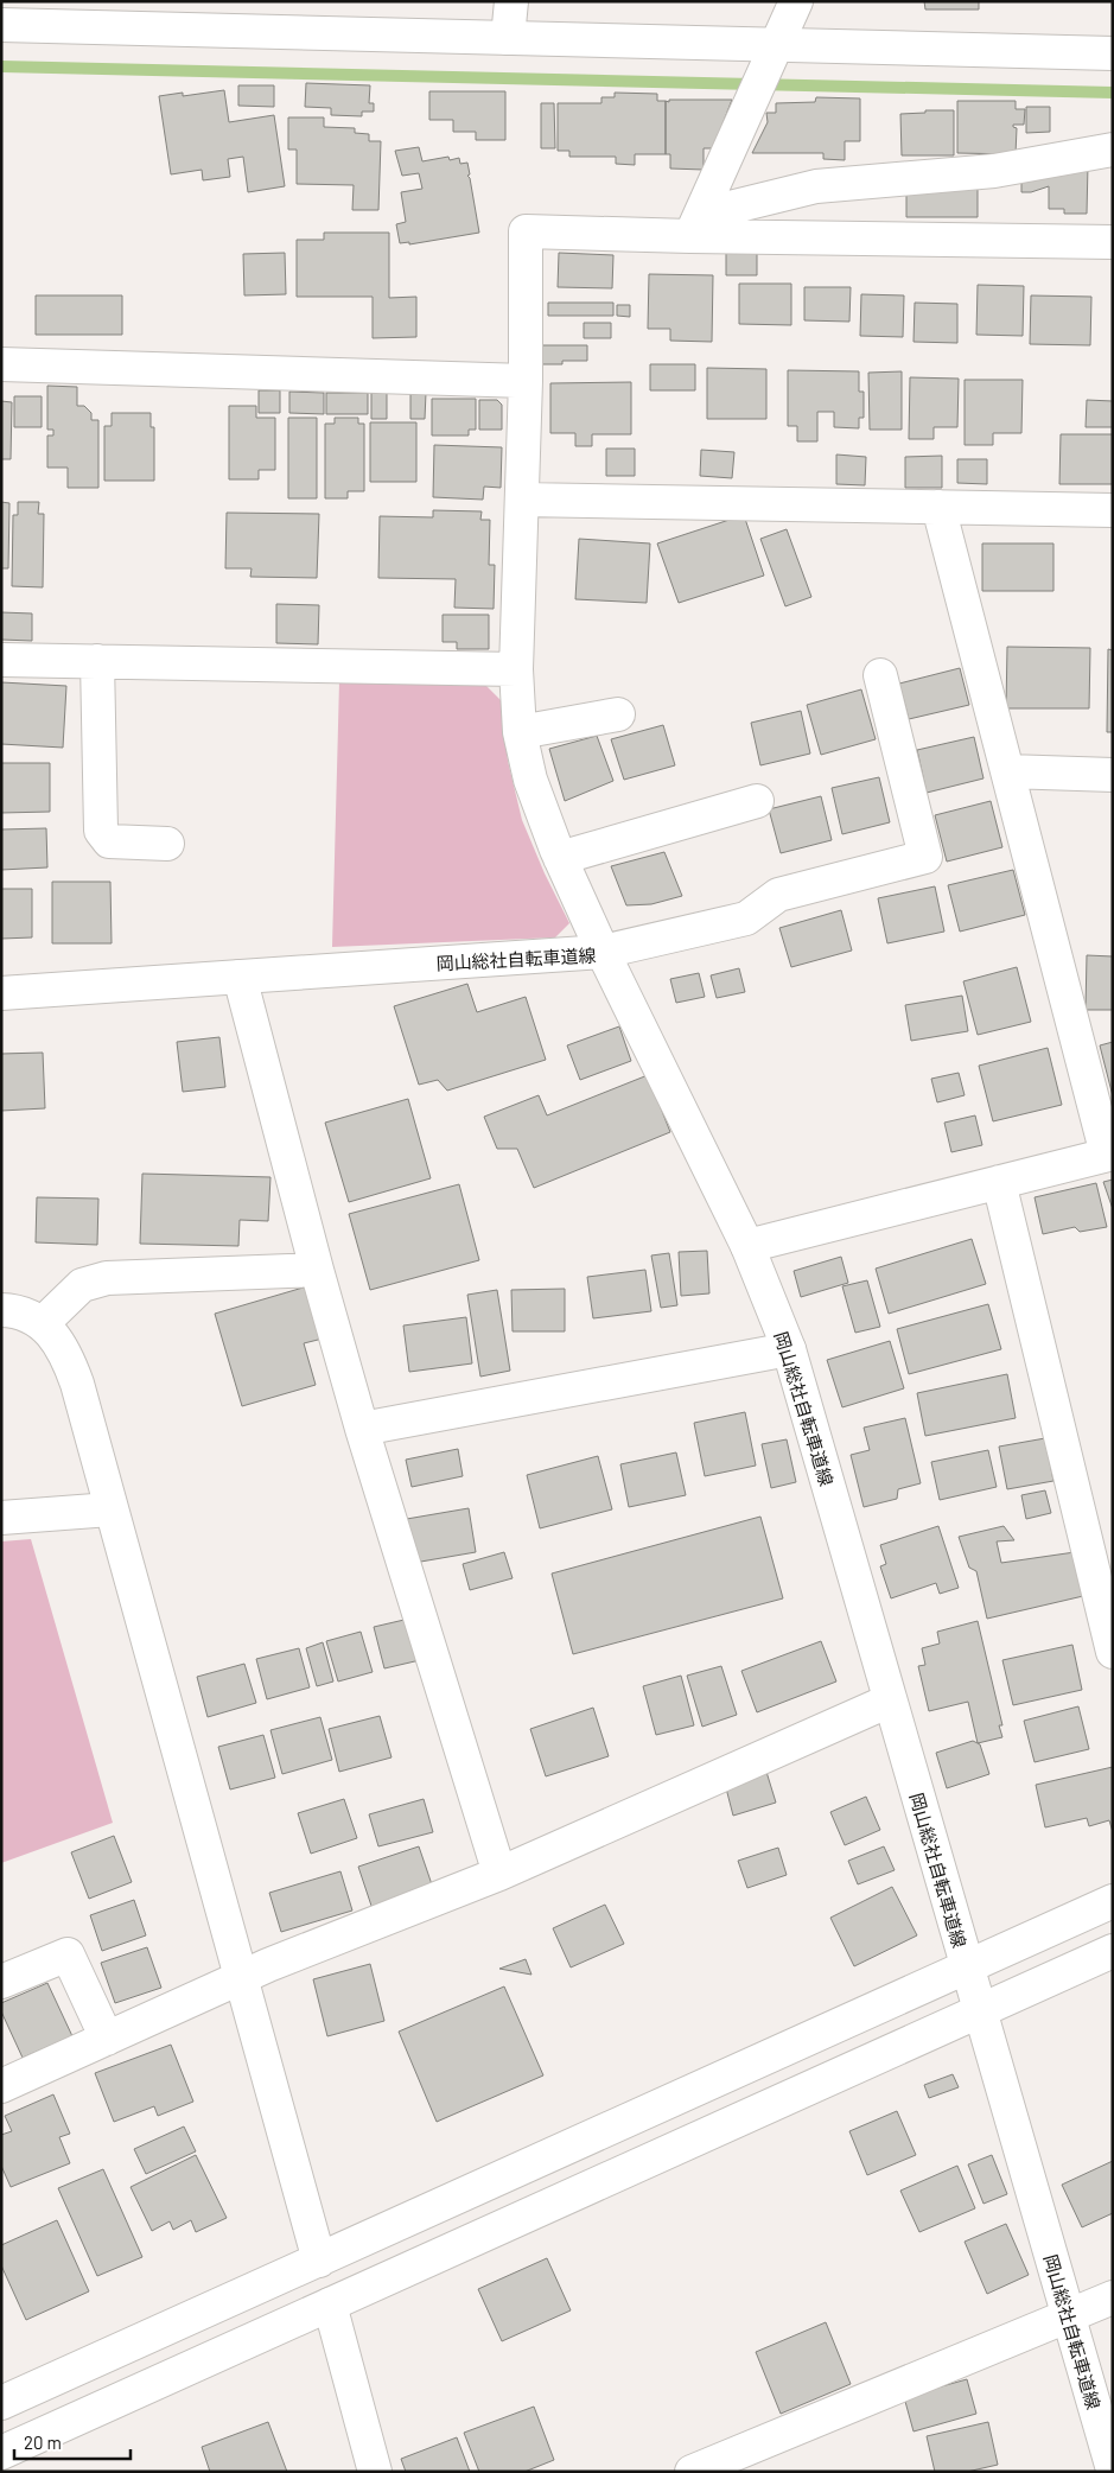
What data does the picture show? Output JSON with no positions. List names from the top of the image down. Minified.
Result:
{"streets":{"street":["岡山総社自転車道線"]},"scale_bar":"20 m"}
